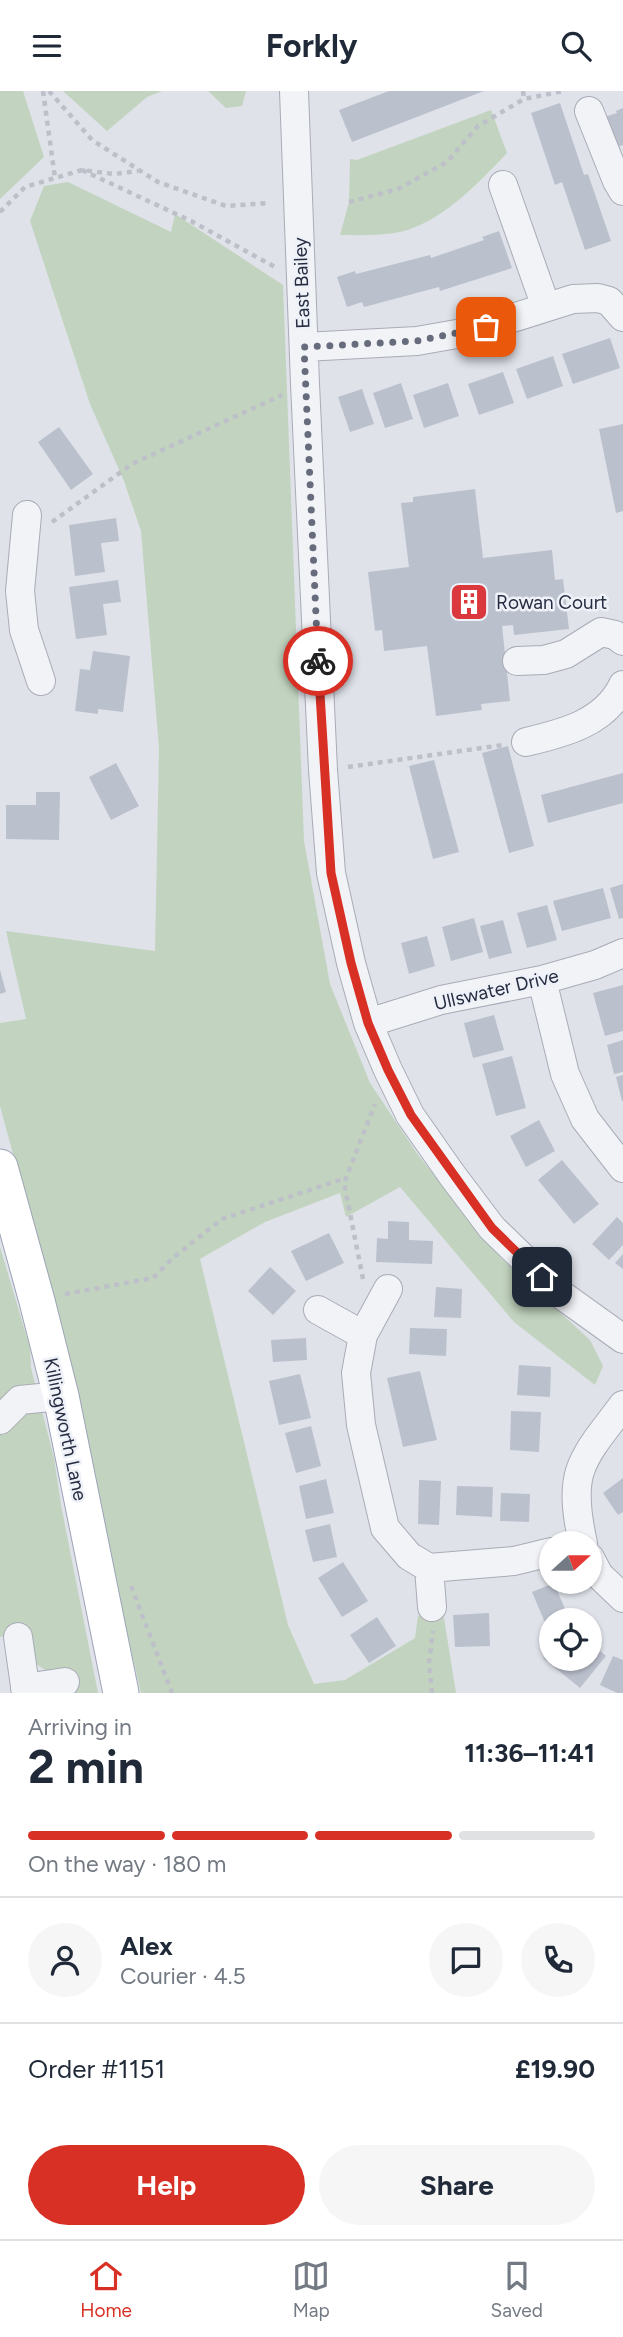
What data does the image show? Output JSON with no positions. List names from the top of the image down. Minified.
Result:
{"streets":{"main road":["Killingworth Lane"],"street":["East Bailey","Ullswater Drive"]},"crossings":[["East Bailey","Ullswater Drive"]],"places":{"building":["Rowan Court"]},"north":"right","page":{"header":"Forkly","heading":["2 min","Arriving in","11:36–11:41"],"panel":["Alex","Courier · 4.5","Order #1151","£19.90"],"bar":"On the way · 180 m","buttons":["Help","Share"],"tabs":["Home","Map","Saved"]}}
